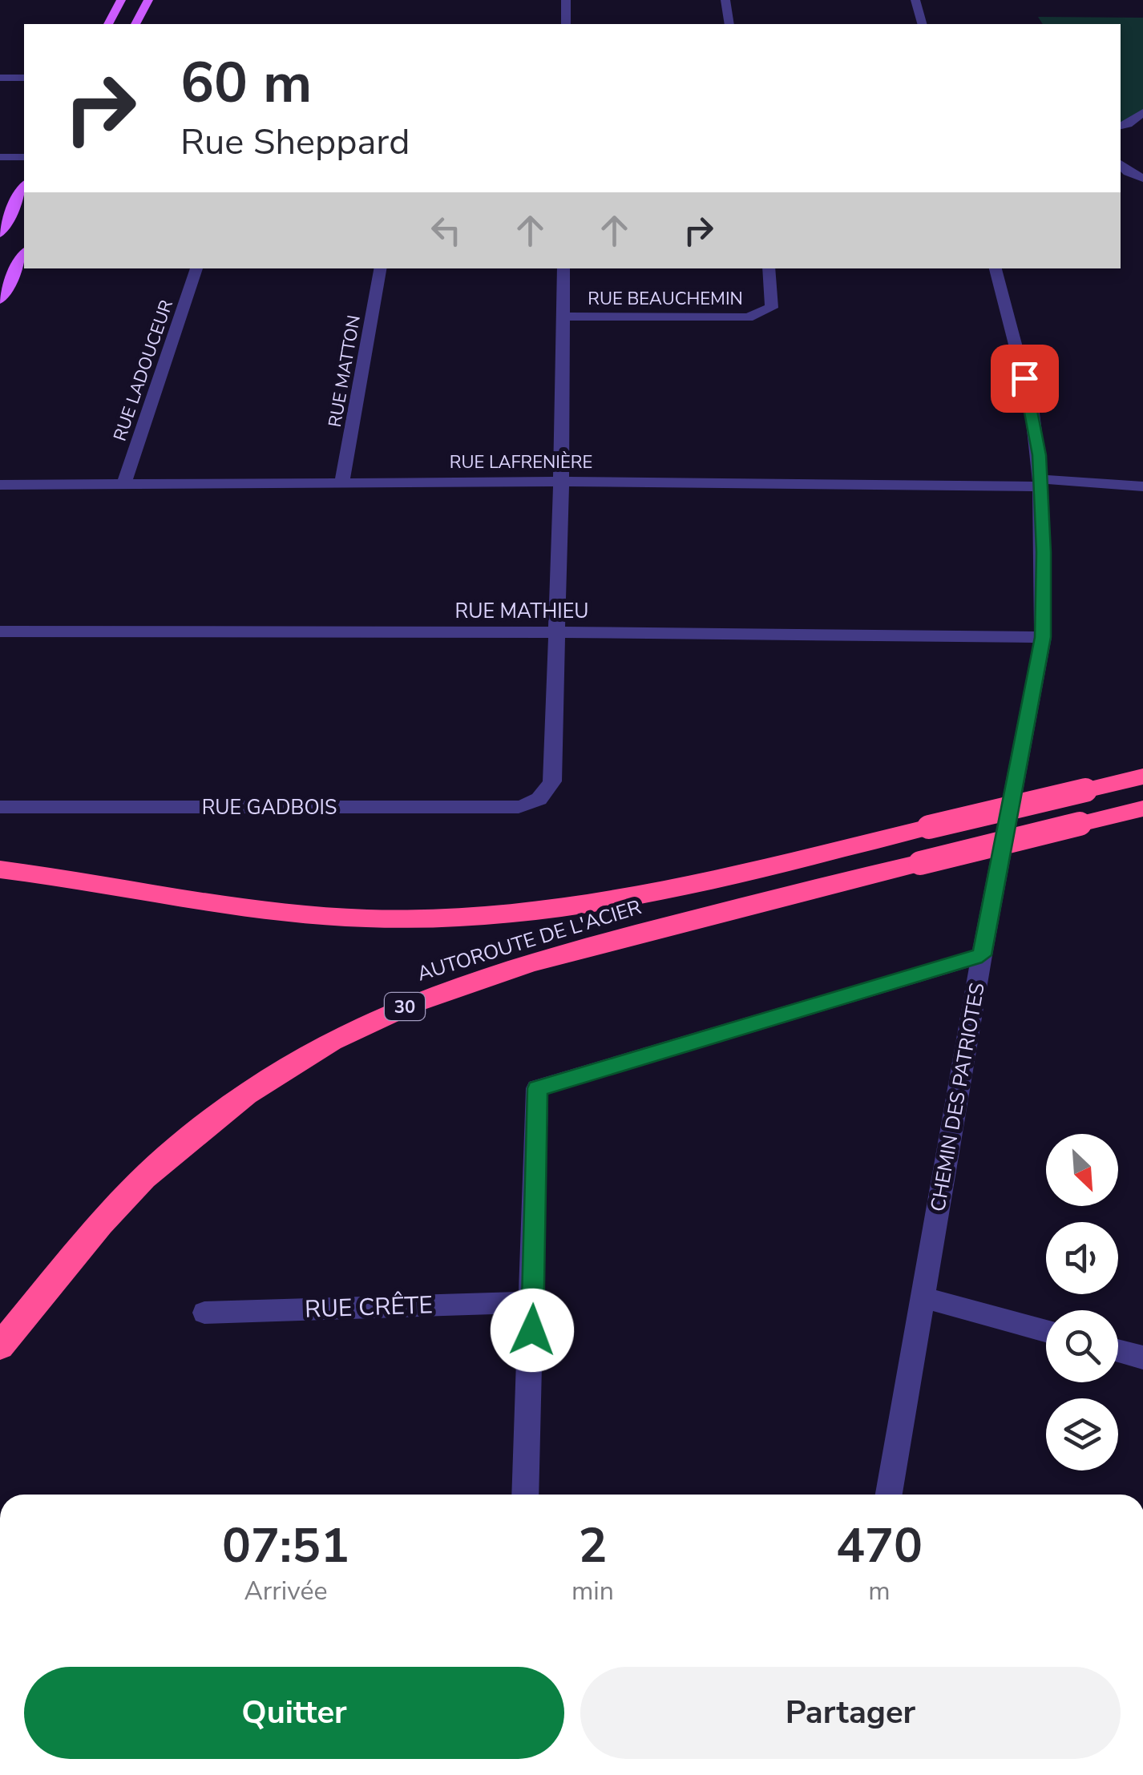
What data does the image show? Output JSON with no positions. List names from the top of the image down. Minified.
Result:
{"streets":{"highway":["AUTOROUTE DE L'ACIER","30"],"street":["RUE BEAUCHEMIN","RUE LADOUCEUR","RUE MATTON","RUE LAFRENIÈRE","RUE MATHIEU","RUE GADBOIS","CHEMIN DES PATRIOTES","RUE CRÊTE"]},"crossings":[["RUE LADOUCEUR","RUE LAFRENIÈRE"],["RUE MATTON","RUE LAFRENIÈRE"],["RUE LAFRENIÈRE","CHEMIN DES PATRIOTES"],["RUE MATHIEU","RUE GADBOIS"],["RUE MATHIEU","CHEMIN DES PATRIOTES"]],"north":"bottom right","page":{"turn":["60 m","Rue Sheppard"],"eta":["07:51","Arrivée","2","min","470","m"],"buttons":["Quitter","Partager"]}}
